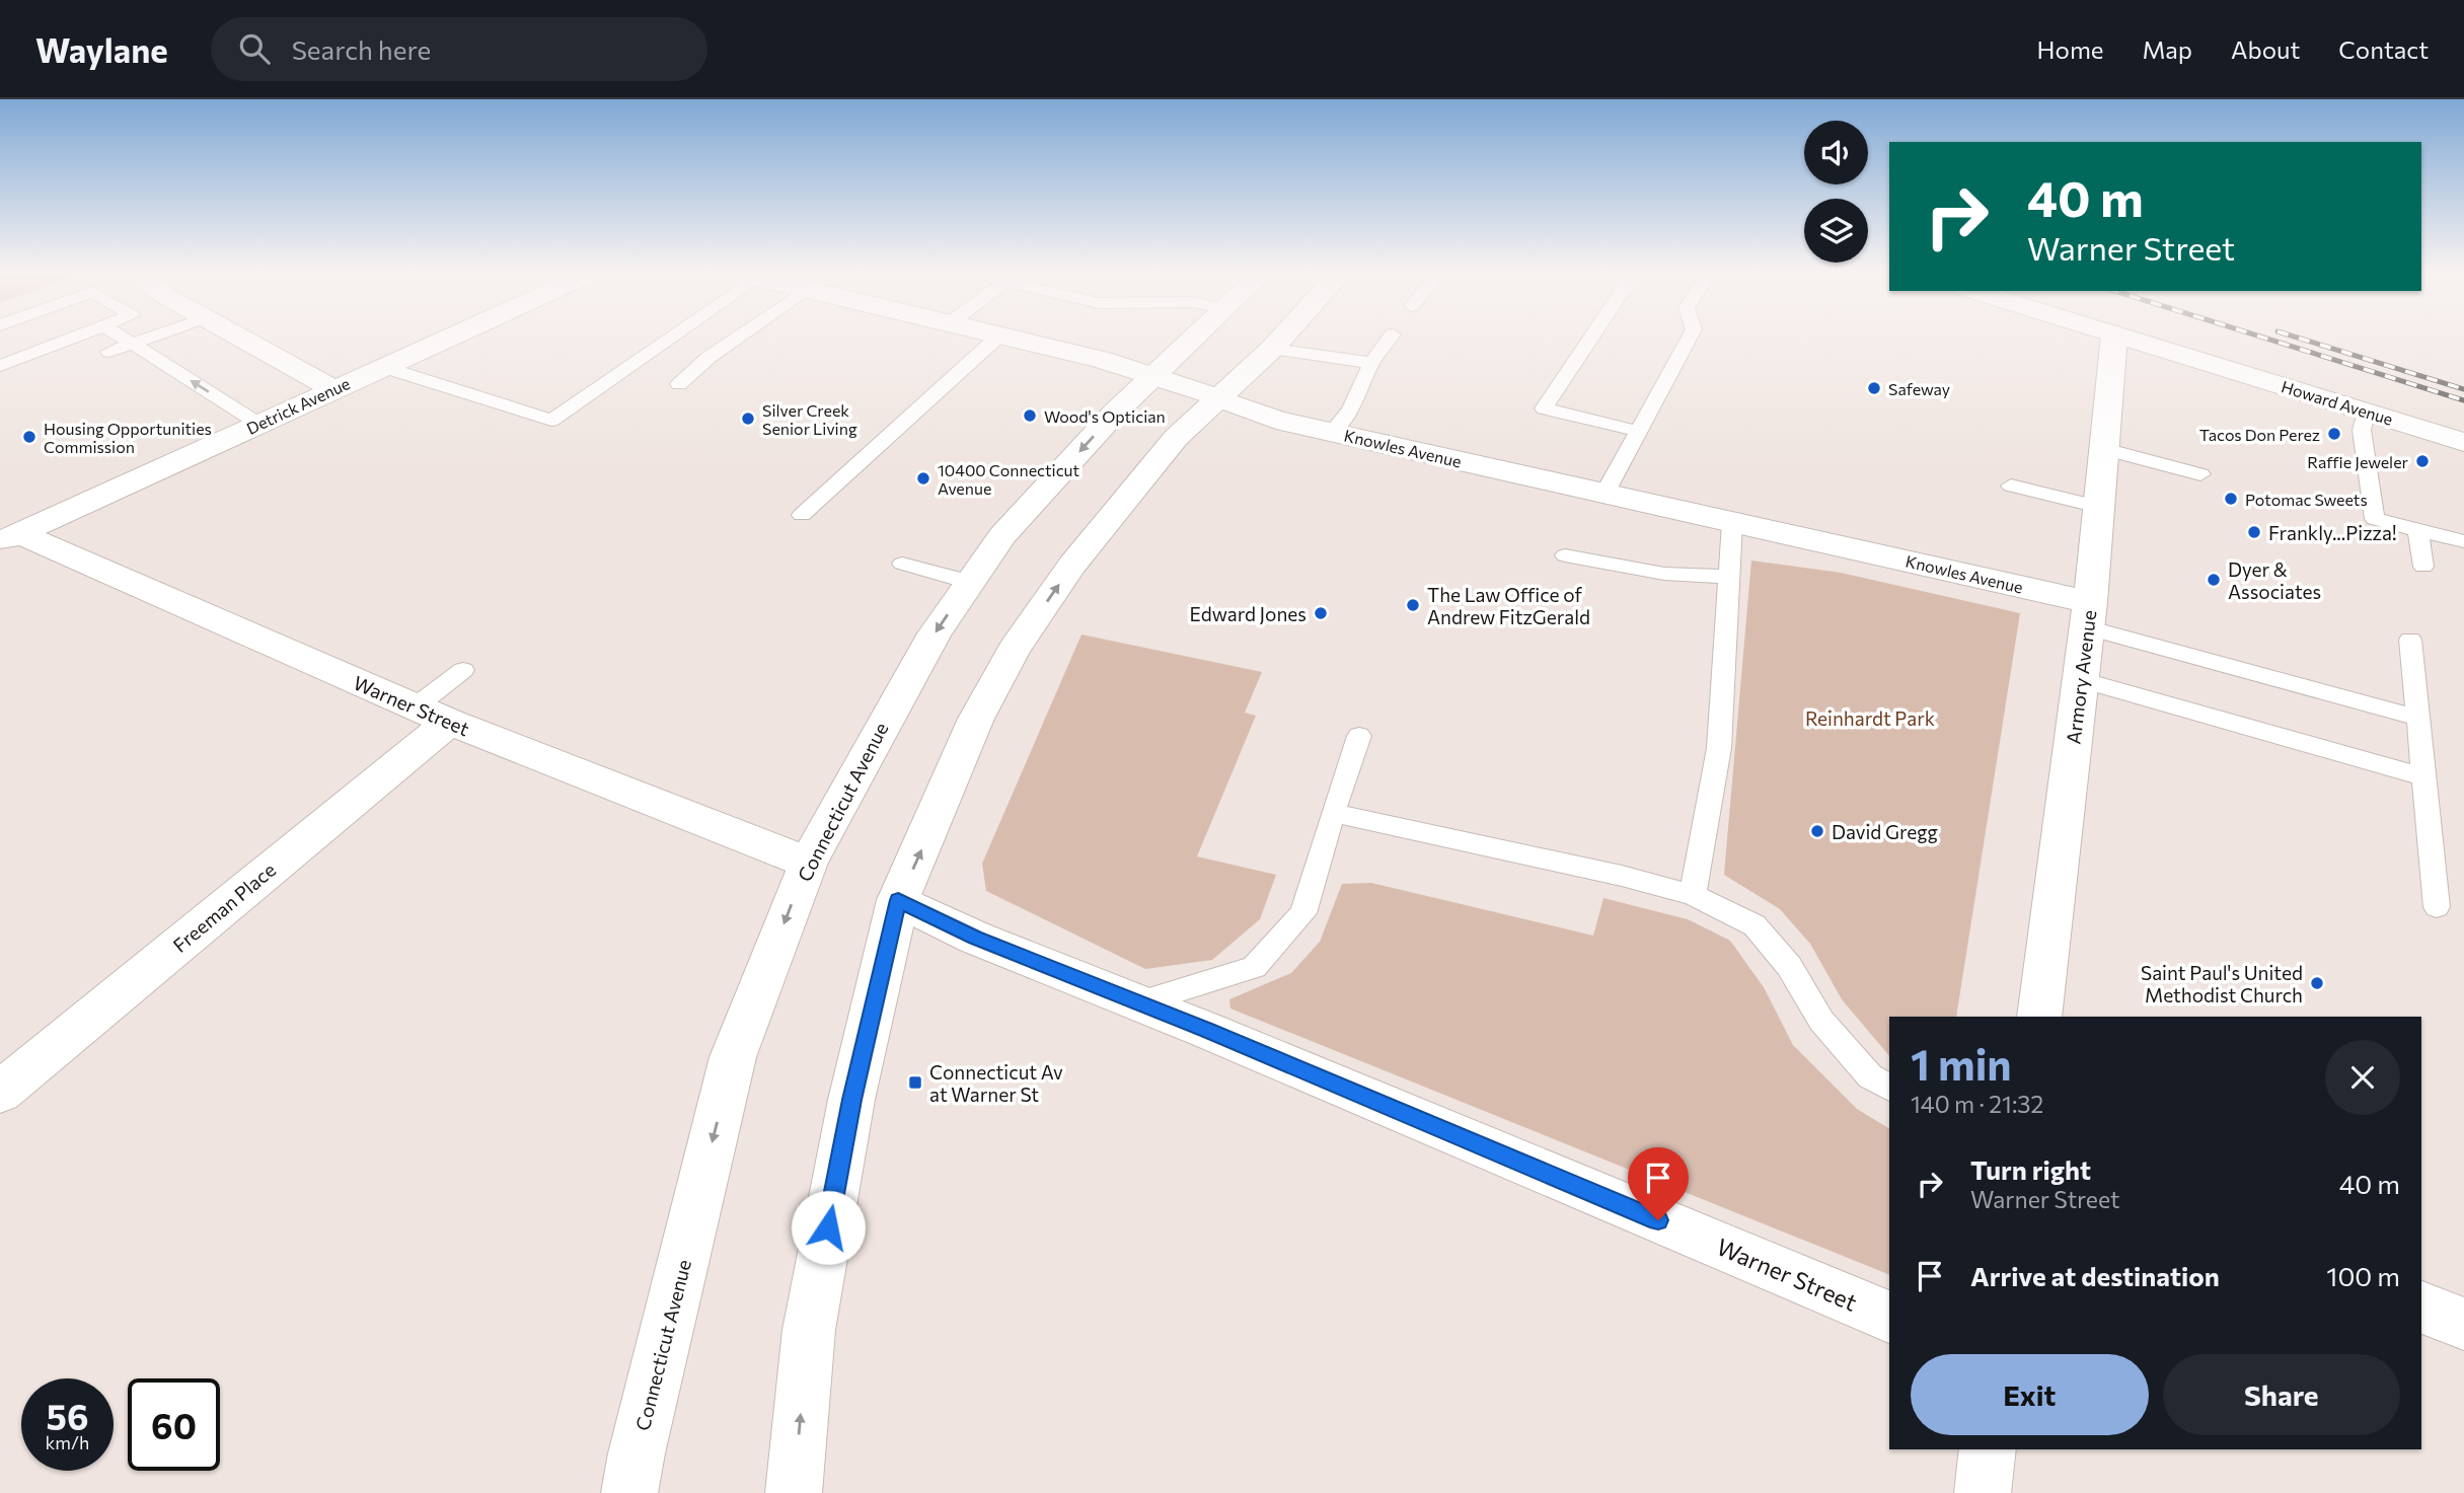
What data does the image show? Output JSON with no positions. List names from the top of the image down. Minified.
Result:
{"streets":{"street":["Howard Avenue","Detrick Avenue","Knowles Avenue","Armory Avenue","Warner Street","Connecticut Avenue","Freeman Place"]},"crossings":[["Howard Avenue","Armory Avenue"],["Detrick Avenue","Warner Street"],["Knowles Avenue","Armory Avenue"],["Knowles Avenue","Connecticut Avenue"],["Warner Street","Connecticut Avenue"],["Warner Street","Freeman Place"]],"parks":["Reinhardt Park"],"places":{"other":["Safeway","Wood's Optician","Silver Creek Senior Living","Tacos Don Perez","Housing Opportunities Commission","Raffie Jeweler","10400 Connecticut Avenue","Potomac Sweets","Frankly...Pizza!","Dyer & Associates","The Law Office of Andrew FitzGerald","Edward Jones","David Gregg","Saint Paul's United Methodist Church"],"transit":["Connecticut Av at Warner St"]},"page":{"header":"Waylane","search":"Search here","nav":["Home","Map","About","Contact"],"turn":["40 m","Warner Street"],"heading":["1 min","140 m · 21:32"],"list":[{"name":"Turn right","note":"Warner Street","value":"40 m"},{"name":"Arrive at destination","value":"100 m"}],"buttons":["Exit","Share"],"speed":"56 km/h","limit":"60"}}
